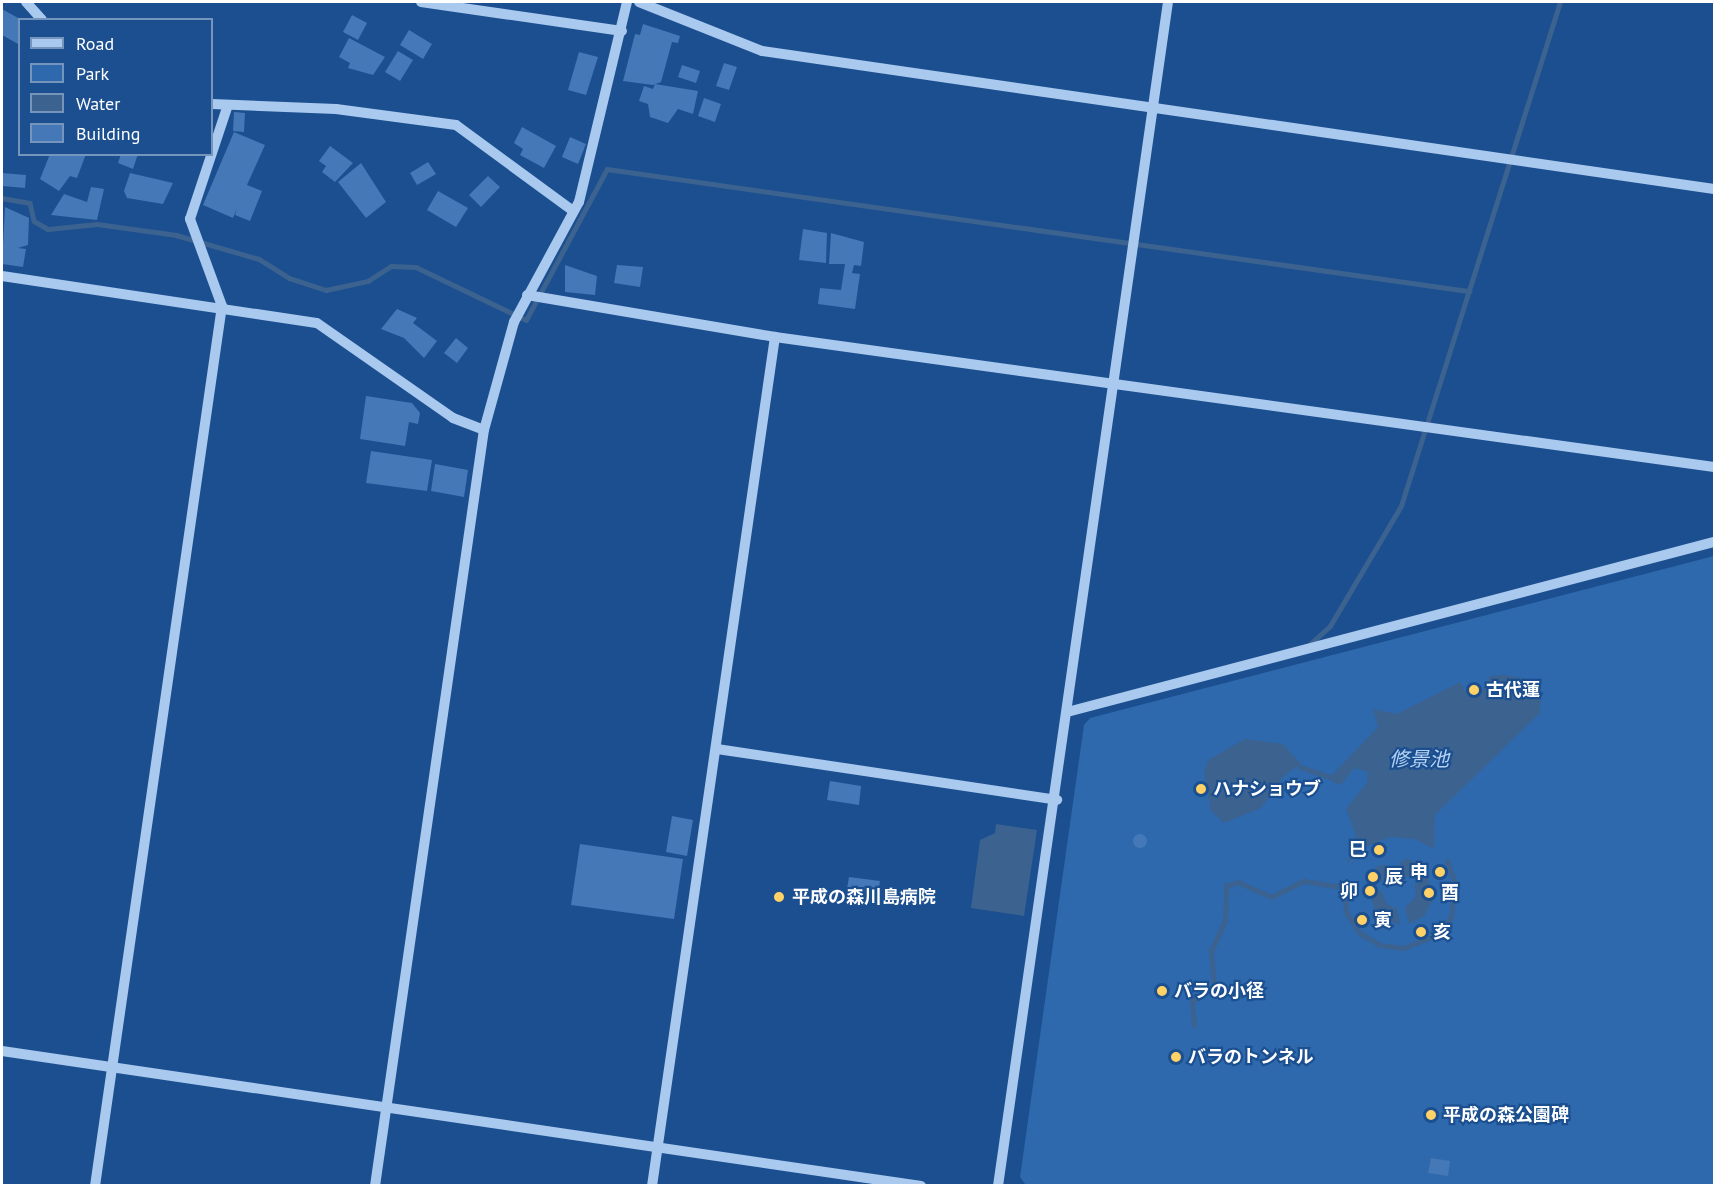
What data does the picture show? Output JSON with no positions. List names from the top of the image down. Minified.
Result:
{"water":["修景池"],"places":["古代蓮","ハナショウブ","巳","申","辰","卯","酉","平成の森川島病院","寅","亥","バラの小径","バラのトンネル","平成の森公園碑"],"legend":["Road","Park","Water","Building"]}
